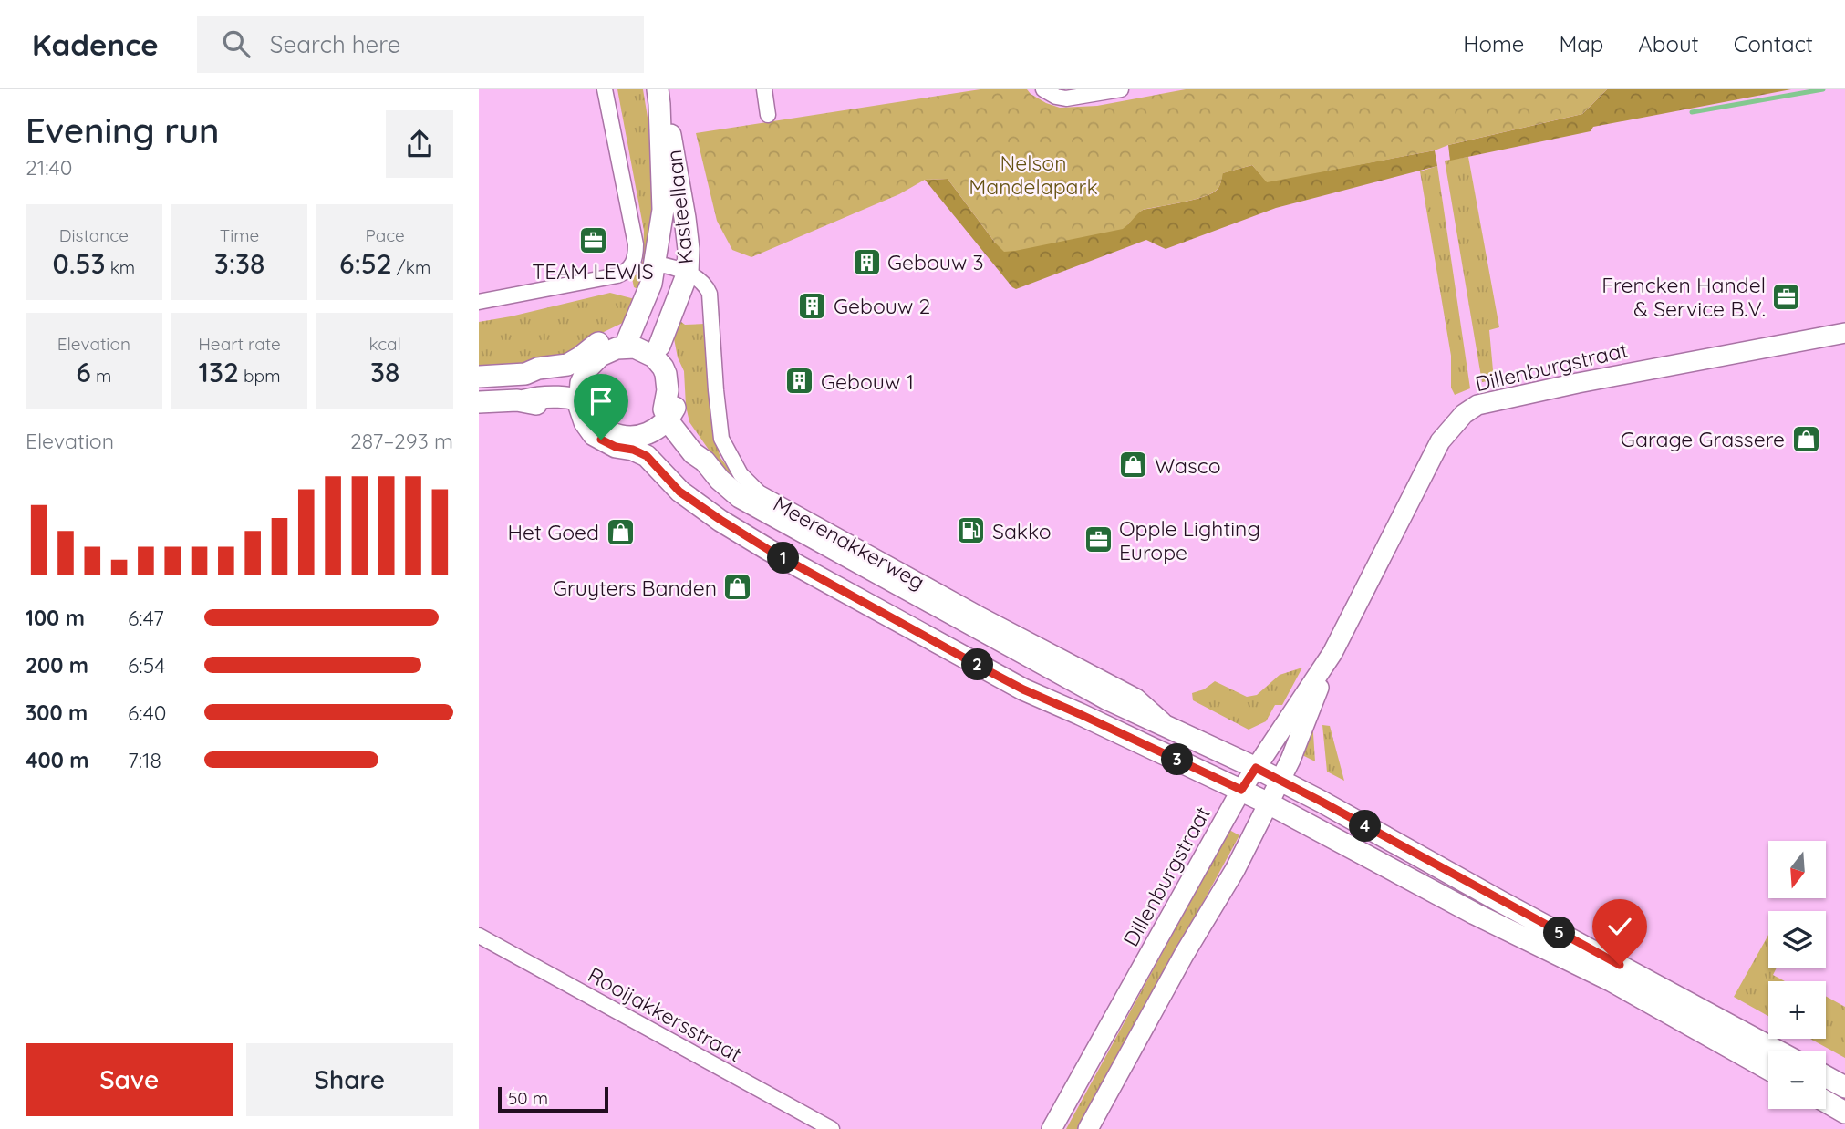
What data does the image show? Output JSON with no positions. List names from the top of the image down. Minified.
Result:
{"streets":{"main road":["Kasteellaan","Meerenakkerweg"],"street":["Dillenburgstraat","Rooijakkersstraat"]},"crossings":[["Kasteellaan","Meerenakkerweg"],["Dillenburgstraat","Meerenakkerweg"]],"parks":["Nelson Mandelapark"],"places":{"office":["TEAM LEWIS","Frencken Handel & Service B.V.","Opple Lighting Europe"],"building":["Gebouw 3","Gebouw 2","Gebouw 1"],"shop":["Garage Grassere","Wasco","Het Goed","Gruyters Banden"],"fuel station":["Sakko"]},"scale_bar":"50 m","north":"bottom","page":{"header":"Kadence","search":"Search here","nav":["Home","Map","About","Contact"],"heading":["Evening run","21:40"],"stats":[["Distance","0.53 km"],["Time","3:38"],["Pace","6:52 /km"],["Elevation","6 m"],["Heart rate","132 bpm"],["kcal","38"]],"chart":["Elevation","287–293 m"],"pins":["1","2","3","4","5"],"list":[{"name":"100 m","note":"6:47"},{"name":"200 m","note":"6:54"},{"name":"300 m","note":"6:40"},{"name":"400 m","note":"7:18"}],"map_buttons":["+","−"],"buttons":["Save","Share"],"scale":"50 m"}}
